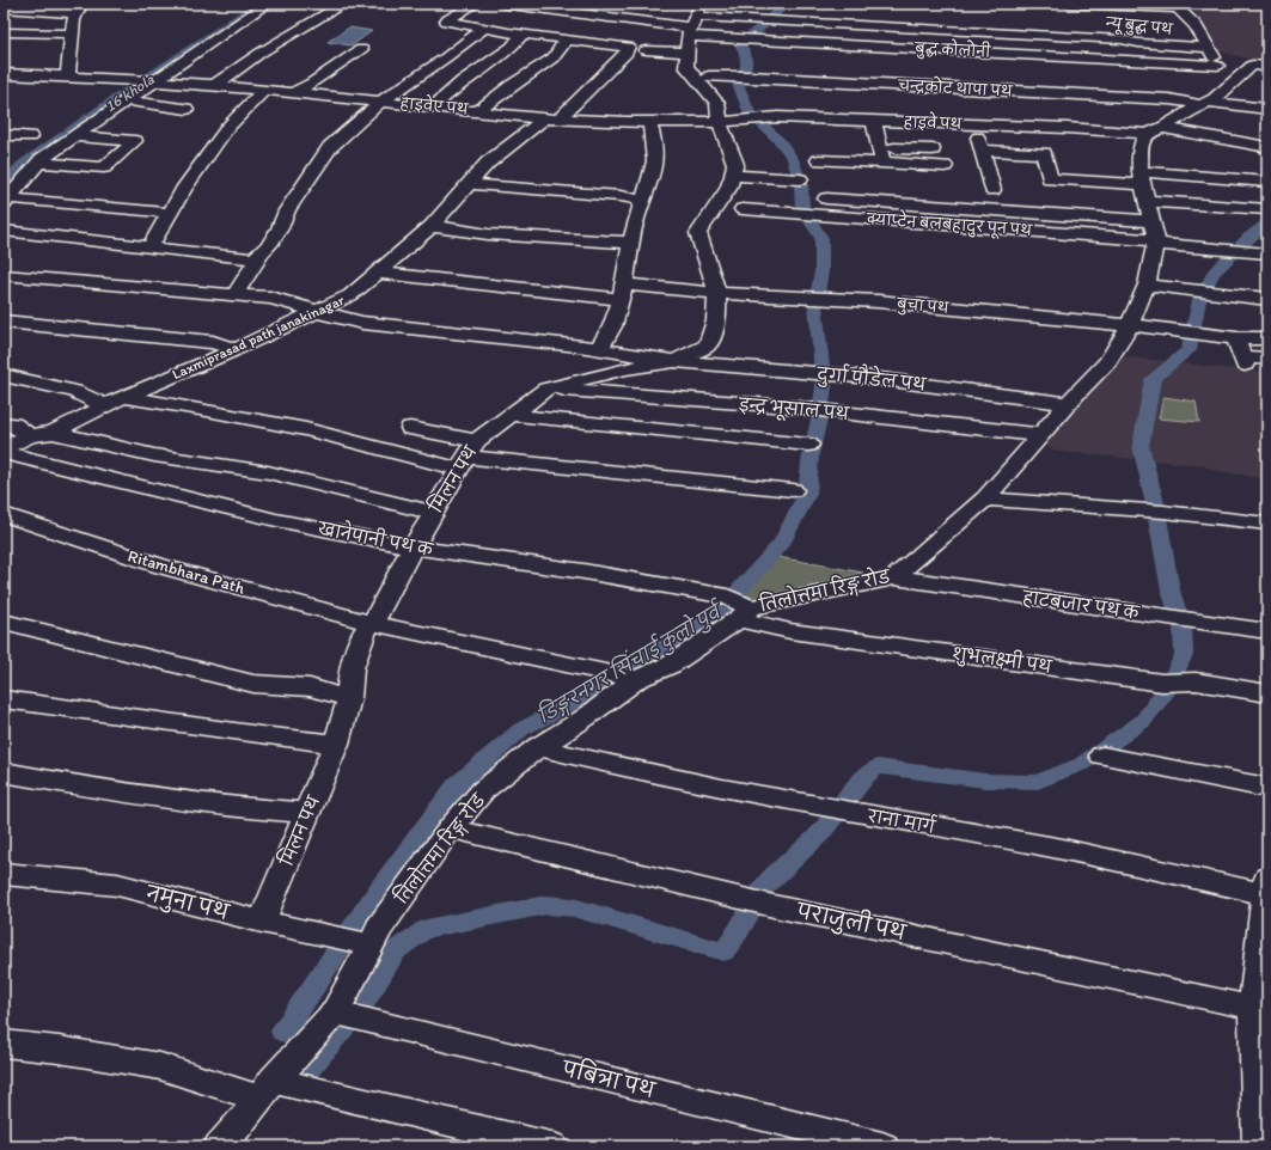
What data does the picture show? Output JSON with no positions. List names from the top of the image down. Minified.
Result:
{"streets":{"street":["न्यू बुद्ध पथ","बुद्ध कोलोनी","चन्द्रकोट थापा पथ","हाइवेए पथ","हाइवे पथ","क्याप्टेन बलबहादुर पून पथ","बुचा पथ","Laxmiprasad path janakinagar","दुर्गा पौडेल पथ","इन्द्र भूसाल पथ","मिलन पथ","खानेपानी पथ क","Ritambhara Path","तिलोत्तमा रिङ्ग रोड","हाटबजार पथ क","शुभलक्ष्मी पथ","राना मार्ग","नमुना पथ","पराजुली पथ","पबित्रा पथ"]},"crossings":[["न्यू बुद्ध पथ","बुद्ध कोलोनी"],["हाइवेए पथ","हाइवे पथ"],["हाइवेए पथ","Laxmiprasad path janakinagar"],["हाइवे पथ","तिलोत्तमा रिङ्ग रोड"],["क्याप्टेन बलबहादुर पून पथ","तिलोत्तमा रिङ्ग रोड"],["बुचा पथ","Laxmiprasad path janakinagar"],["बुचा पथ","मिलन पथ"],["बुचा पथ","तिलोत्तमा रिङ्ग रोड"],["दुर्गा पौडेल पथ","मिलन पथ"],["दुर्गा पौडेल पथ","तिलोत्तमा रिङ्ग रोड"],["इन्द्र भूसाल पथ","मिलन पथ"],["इन्द्र भूसाल पथ","तिलोत्तमा रिङ्ग रोड"],["मिलन पथ","खानेपानी पथ क"],["मिलन पथ","Ritambhara Path"],["मिलन पथ","नमुना पथ"],["खानेपानी पथ क","तिलोत्तमा रिङ्ग रोड"],["खानेपानी पथ क","शुभलक्ष्मी पथ"],["Ritambhara Path","तिलोत्तमा रिङ्ग रोड"],["तिलोत्तमा रिङ्ग रोड","हाटबजार पथ क"],["तिलोत्तमा रिङ्ग रोड","शुभलक्ष्मी पथ"],["तिलोत्तमा रिङ्ग रोड","राना मार्ग"],["तिलोत्तमा रिङ्ग रोड","नमुना पथ"],["तिलोत्तमा रिङ्ग रोड","पराजुली पथ"],["तिलोत्तमा रिङ्ग रोड","पबित्रा पथ"]],"water":["16 khola","डिङ्गरनगर सिंचाई कुलो पुर्व"]}
